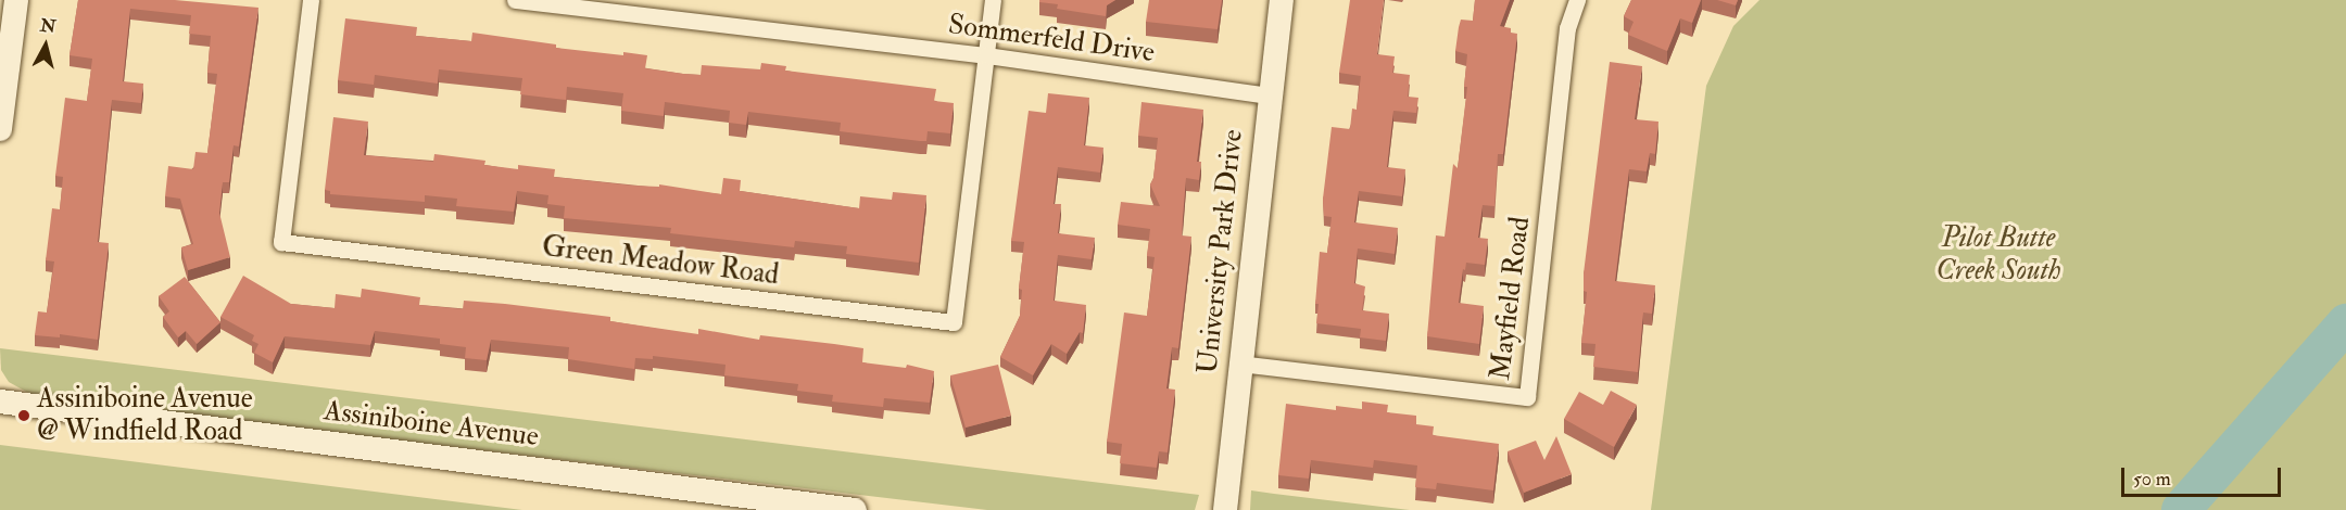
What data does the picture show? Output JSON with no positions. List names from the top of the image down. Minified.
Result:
{"streets":{"street":["Sommerfeld Drive","University Park Drive","Green Meadow Road","Mayfield Road","Assiniboine Avenue"]},"crossings":[["Sommerfeld Drive","University Park Drive"],["Sommerfeld Drive","Green Meadow Road"],["University Park Drive","Mayfield Road"]],"parks":["Pilot Butte Creek South"],"places":["Assiniboine Avenue @ Windfield Road"],"scale_bar":"50 m","north":"top"}
